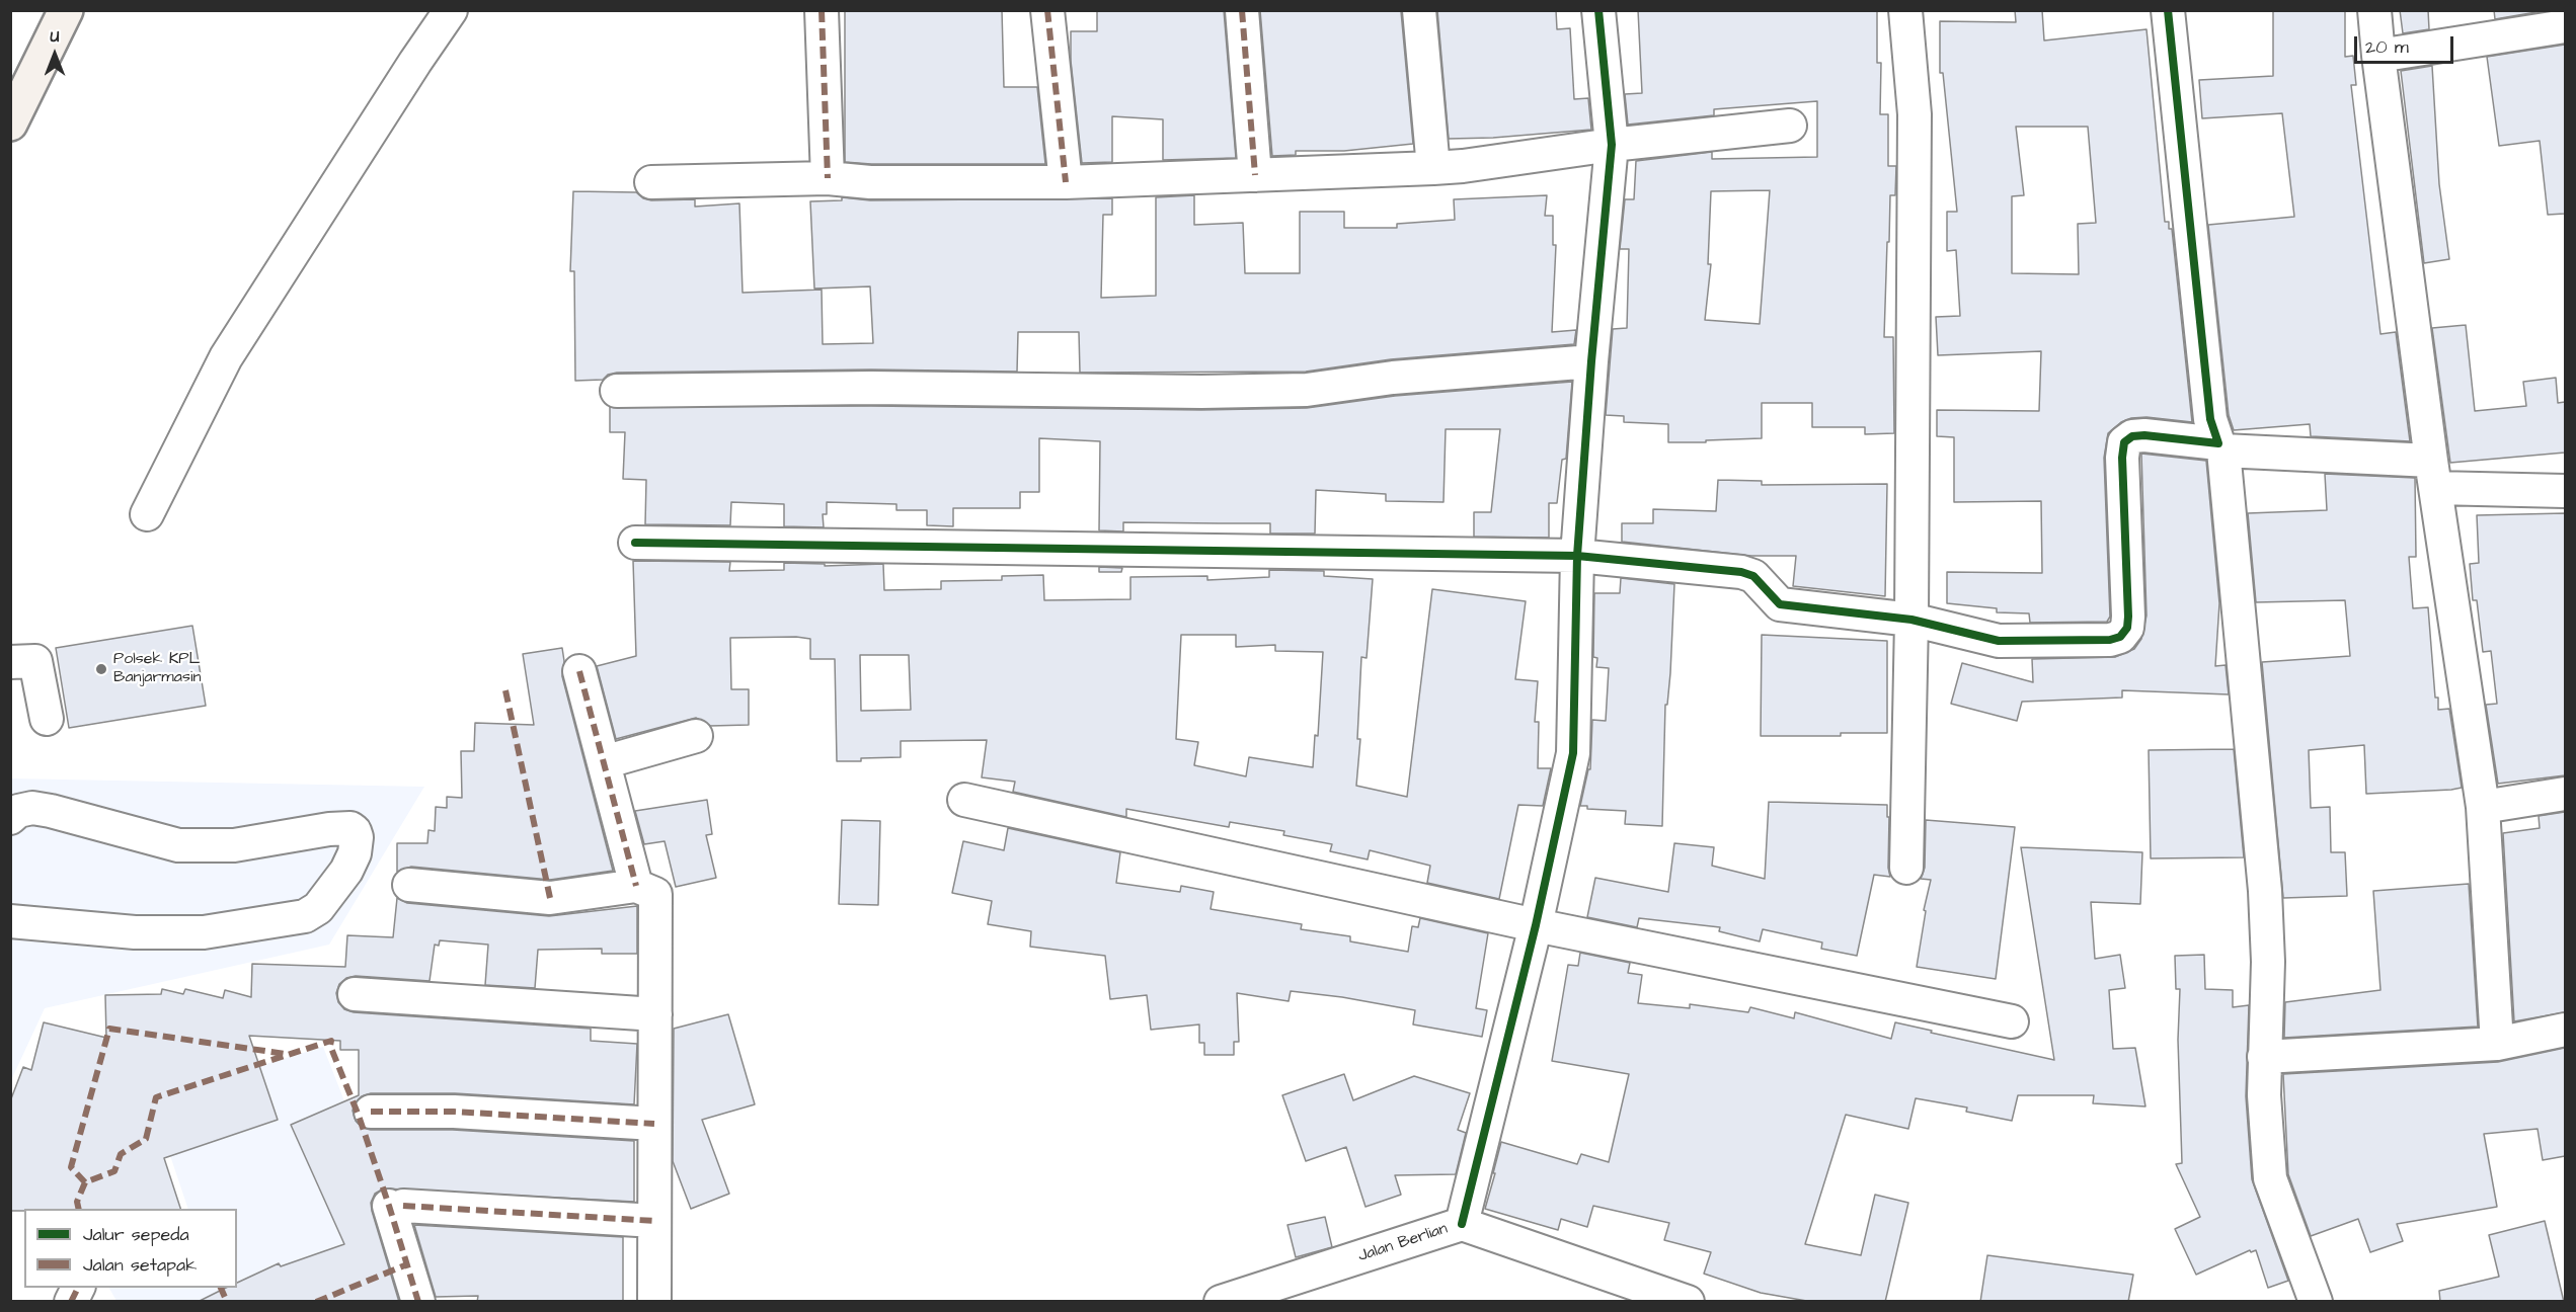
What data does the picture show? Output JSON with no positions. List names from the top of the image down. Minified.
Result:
{"streets":{"street":["Jalan Berlian"]},"places":["Polsek KPL Banjarmasin"],"legend":["Jalur sepeda","Jalan setapak"],"scale_bar":"20 m","north":"top"}
